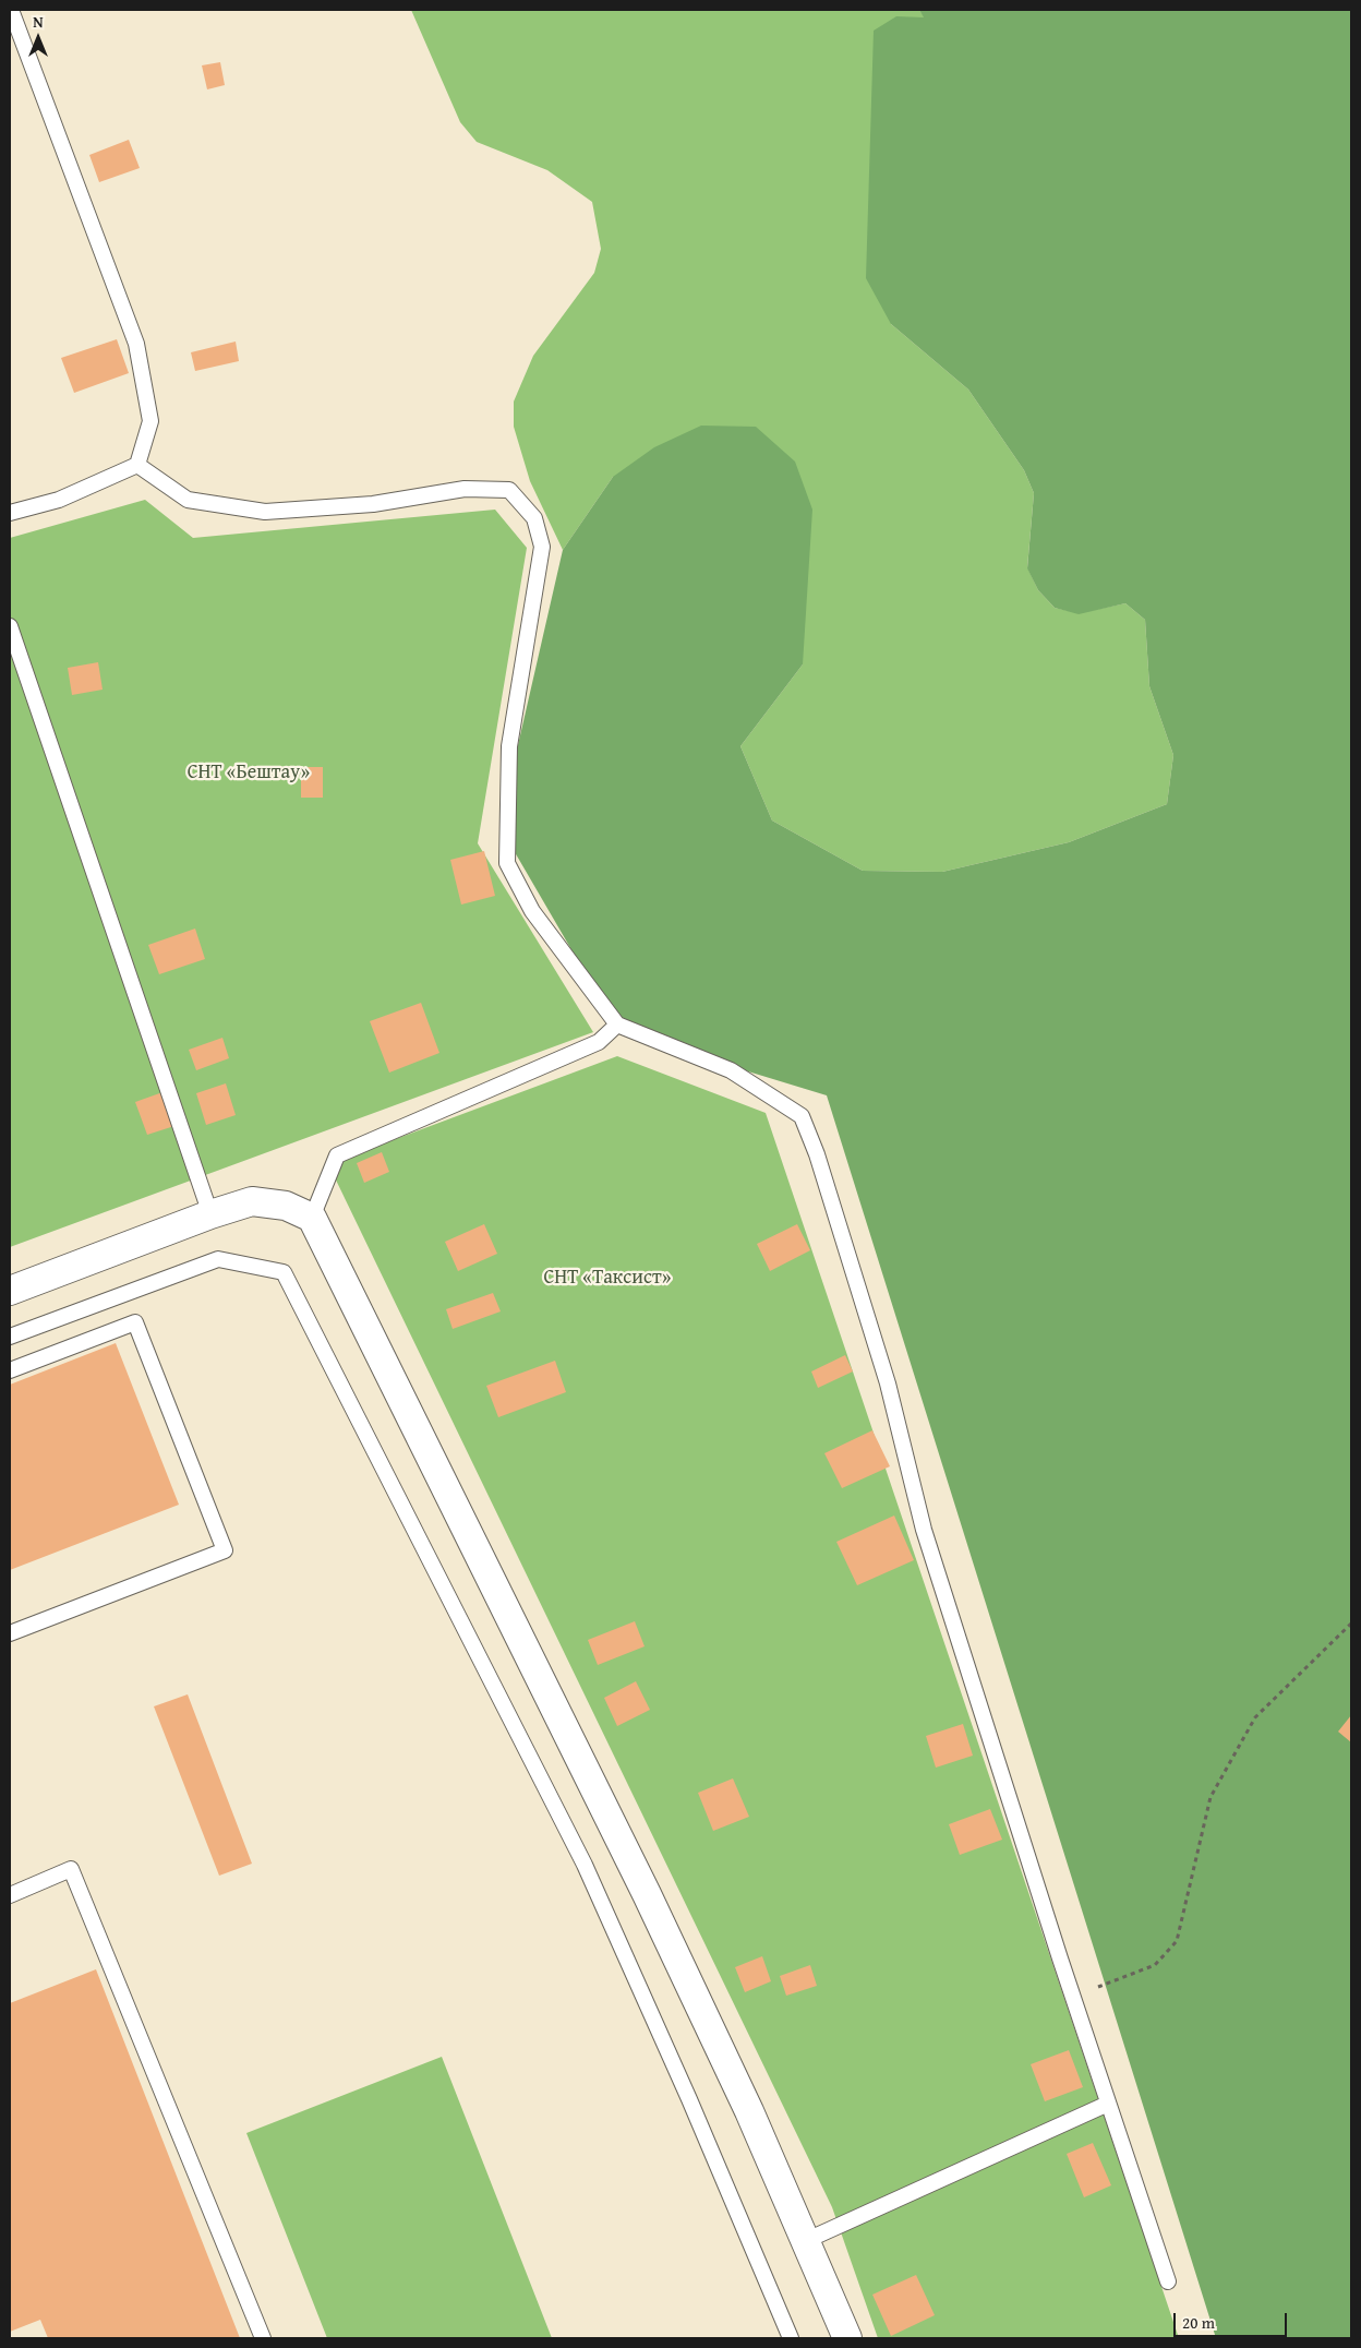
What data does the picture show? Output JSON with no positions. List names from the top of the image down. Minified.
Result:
{"parks":["СНТ «Бештау»","СНТ «Таксист»"],"scale_bar":"20 m","north":"top"}
